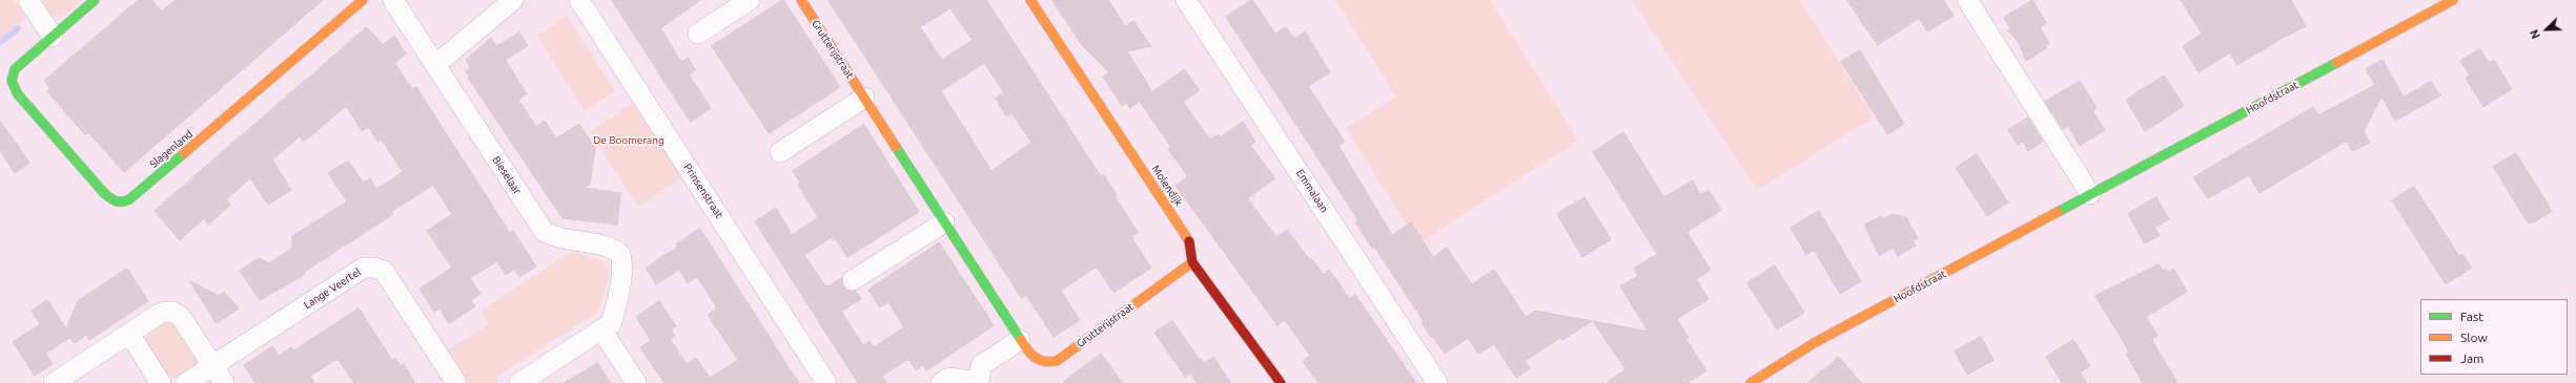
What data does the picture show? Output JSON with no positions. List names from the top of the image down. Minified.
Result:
{"streets":{"street":["Grutterijstraat","Hoofdstraat","Slagenland","Bieselaar","Molendijk","Prinsenstraat","Emmalaan","Lange Veertel"]},"crossings":[["Grutterijstraat","Molendijk"]],"parks":["De Boomerang"],"legend":["Fast","Slow","Jam"],"north":"bottom left"}
